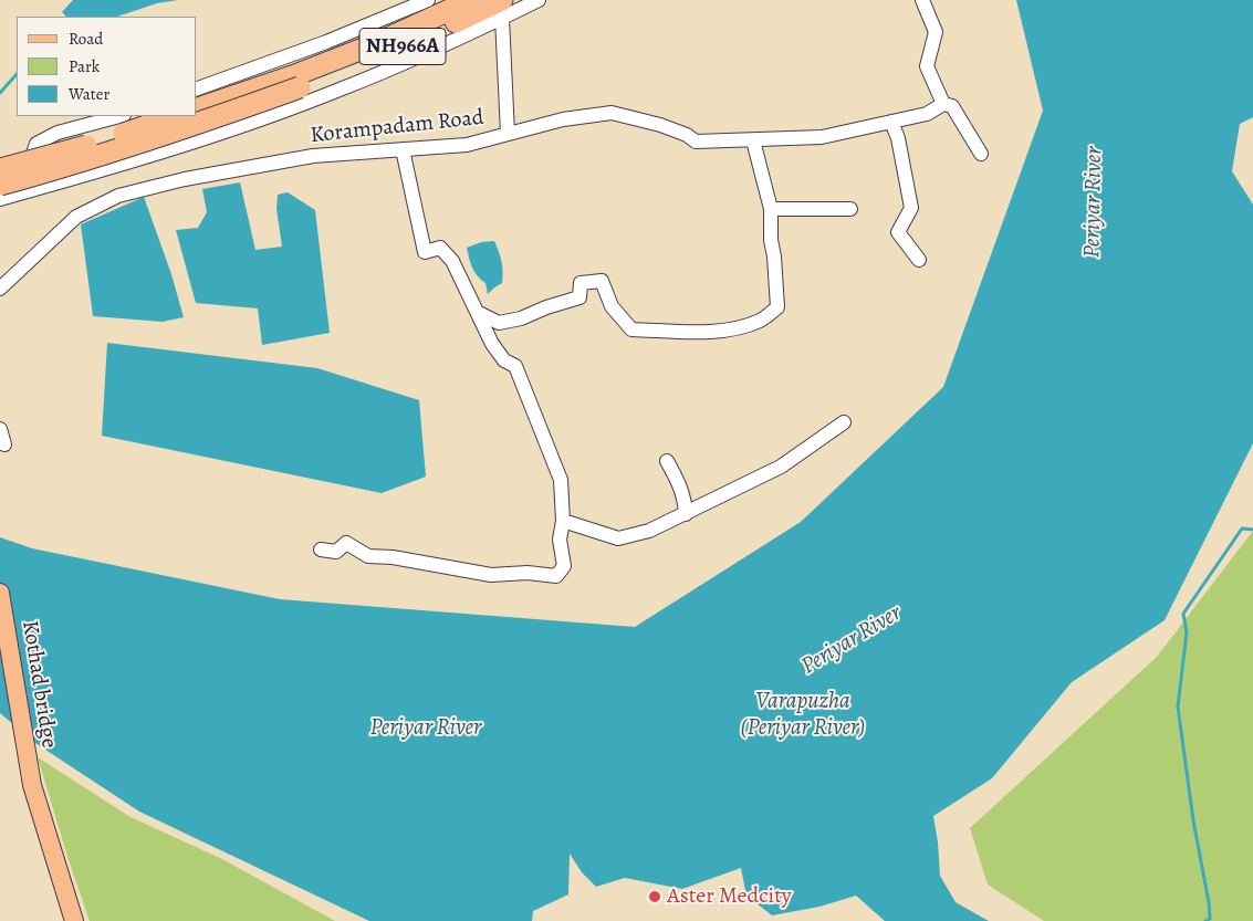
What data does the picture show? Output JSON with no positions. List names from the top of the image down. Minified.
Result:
{"streets":{"highway":["NH966A"],"main road":["Kothad bridge"],"street":["Korampadam Road"]},"water":["Periyar River","Varapuzha (Periyar River)"],"places":["Aster Medcity"],"legend":["Road","Park","Water"]}
